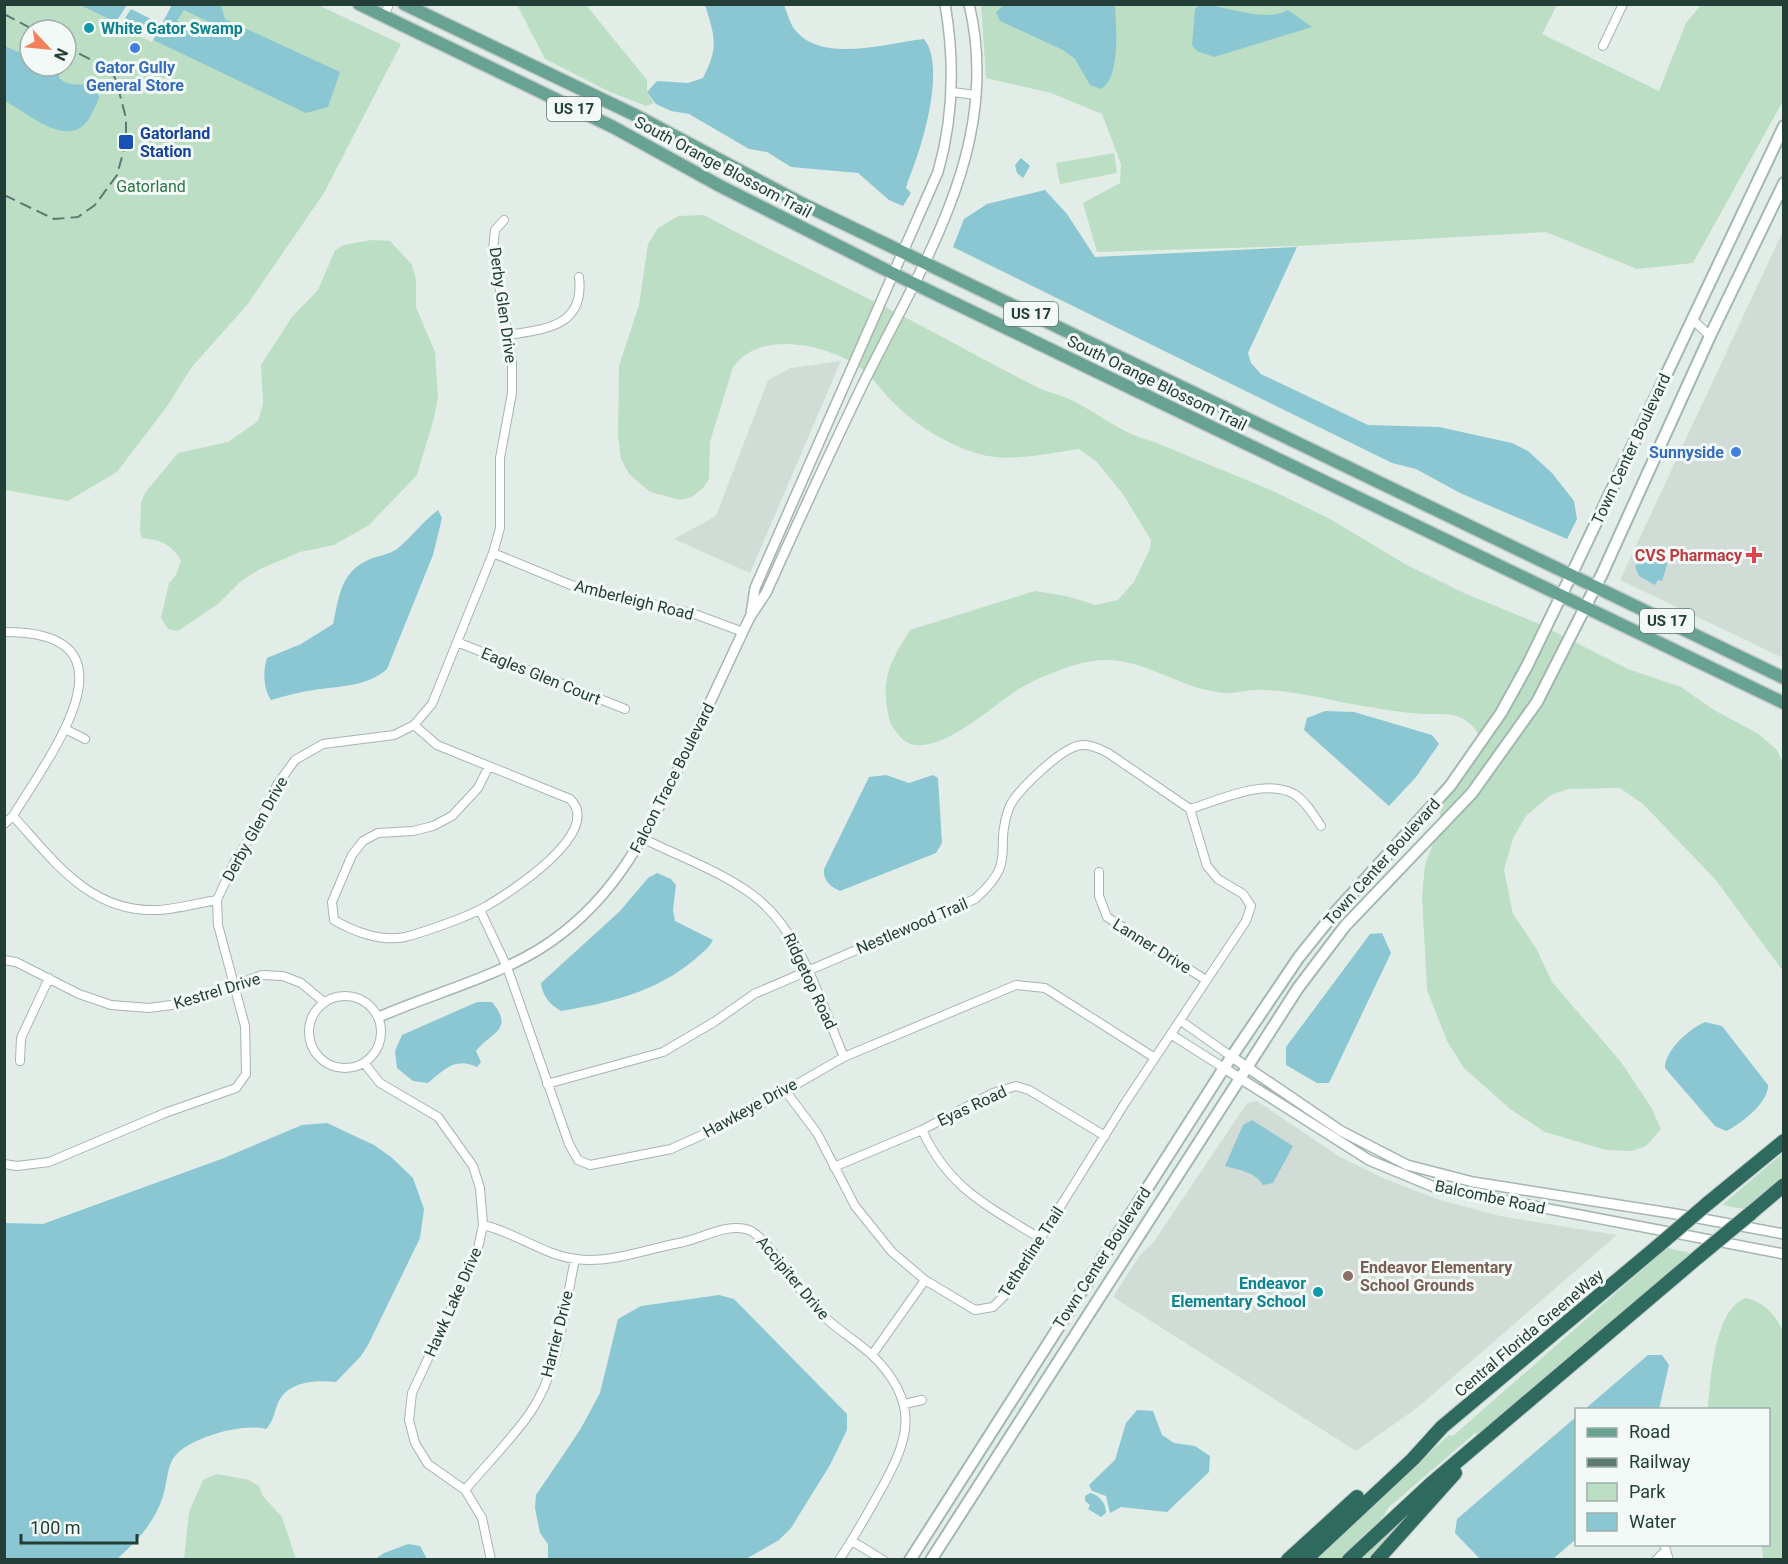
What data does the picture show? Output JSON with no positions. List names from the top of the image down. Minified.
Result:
{"streets":{"highway":["Central Florida GreeneWay"],"main road":["US 17","South Orange Blossom Trail","Town Center Boulevard"],"street":["Derby Glen Drive","Amberleigh Road","Eagles Glen Court","Falcon Trace Boulevard","Nestlewood Trail","Lanner Drive","Ridgetop Road","Kestrel Drive","Eyas Road","Hawkeye Drive","Balcombe Road","Tetherline Trail","Accipiter Drive","Hawk Lake Drive","Harrier Drive"]},"crossings":[["South Orange Blossom Trail","Town Center Boulevard"],["South Orange Blossom Trail","Falcon Trace Boulevard"],["Derby Glen Drive","Amberleigh Road"],["Derby Glen Drive","Eagles Glen Court"],["Derby Glen Drive","Kestrel Drive"],["Town Center Boulevard","Balcombe Road"],["Amberleigh Road","Falcon Trace Boulevard"],["Falcon Trace Boulevard","Ridgetop Road"],["Falcon Trace Boulevard","Kestrel Drive"],["Falcon Trace Boulevard","Hawkeye Drive"],["Falcon Trace Boulevard","Hawk Lake Drive"],["Nestlewood Trail","Ridgetop Road"],["Nestlewood Trail","Hawkeye Drive"],["Ridgetop Road","Hawkeye Drive"],["Kestrel Drive","Hawk Lake Drive"],["Eyas Road","Tetherline Trail"],["Hawkeye Drive","Tetherline Trail"],["Accipiter Drive","Hawk Lake Drive"],["Accipiter Drive","Harrier Drive"],["Hawk Lake Drive","Harrier Drive"]],"parks":["Gatorland"],"places":{"other":["White Gator Swamp","Gator Gully General Store","Sunnyside","Endeavor Elementary School Grounds","Endeavor Elementary School"],"transit":["Gatorland Station"],"health":["CVS Pharmacy"]},"legend":["Road","Railway","Park","Water"],"scale_bar":"100 m","north":"bottom right"}
